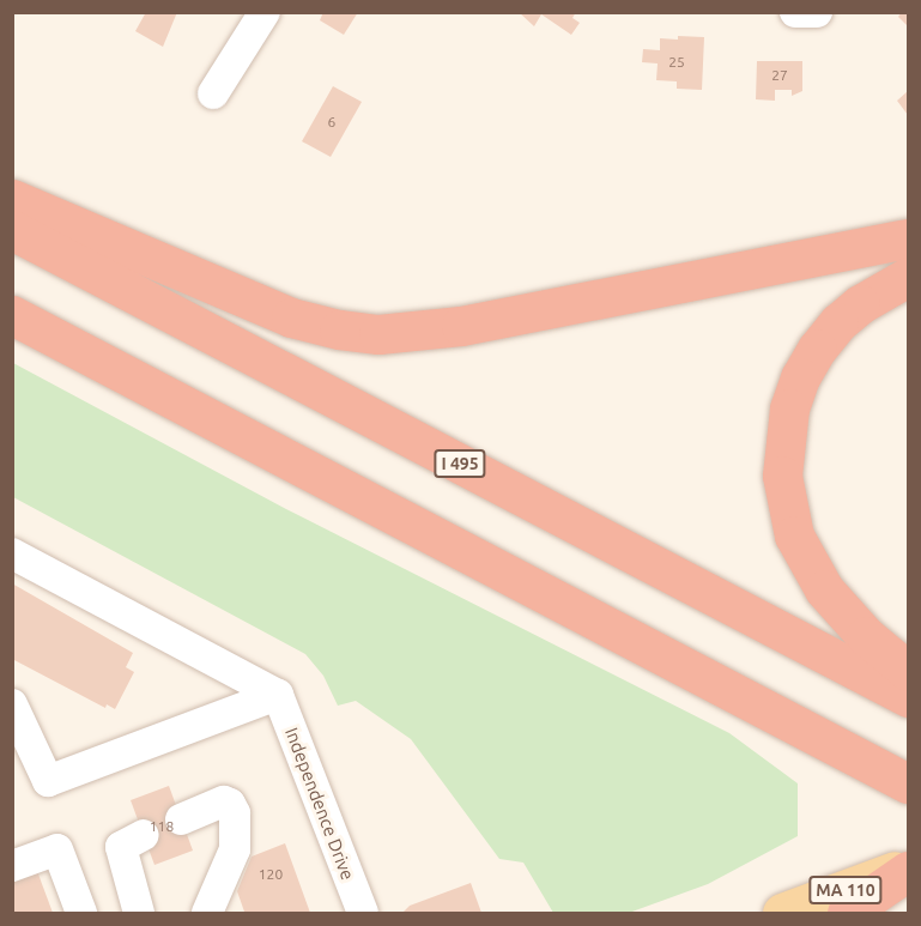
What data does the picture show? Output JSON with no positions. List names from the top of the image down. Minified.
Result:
{"streets":{"highway":["I 495"],"main road":["MA 110"],"street":["Independence Drive"]},"house_numbers":["25","27","6","118","120"]}
